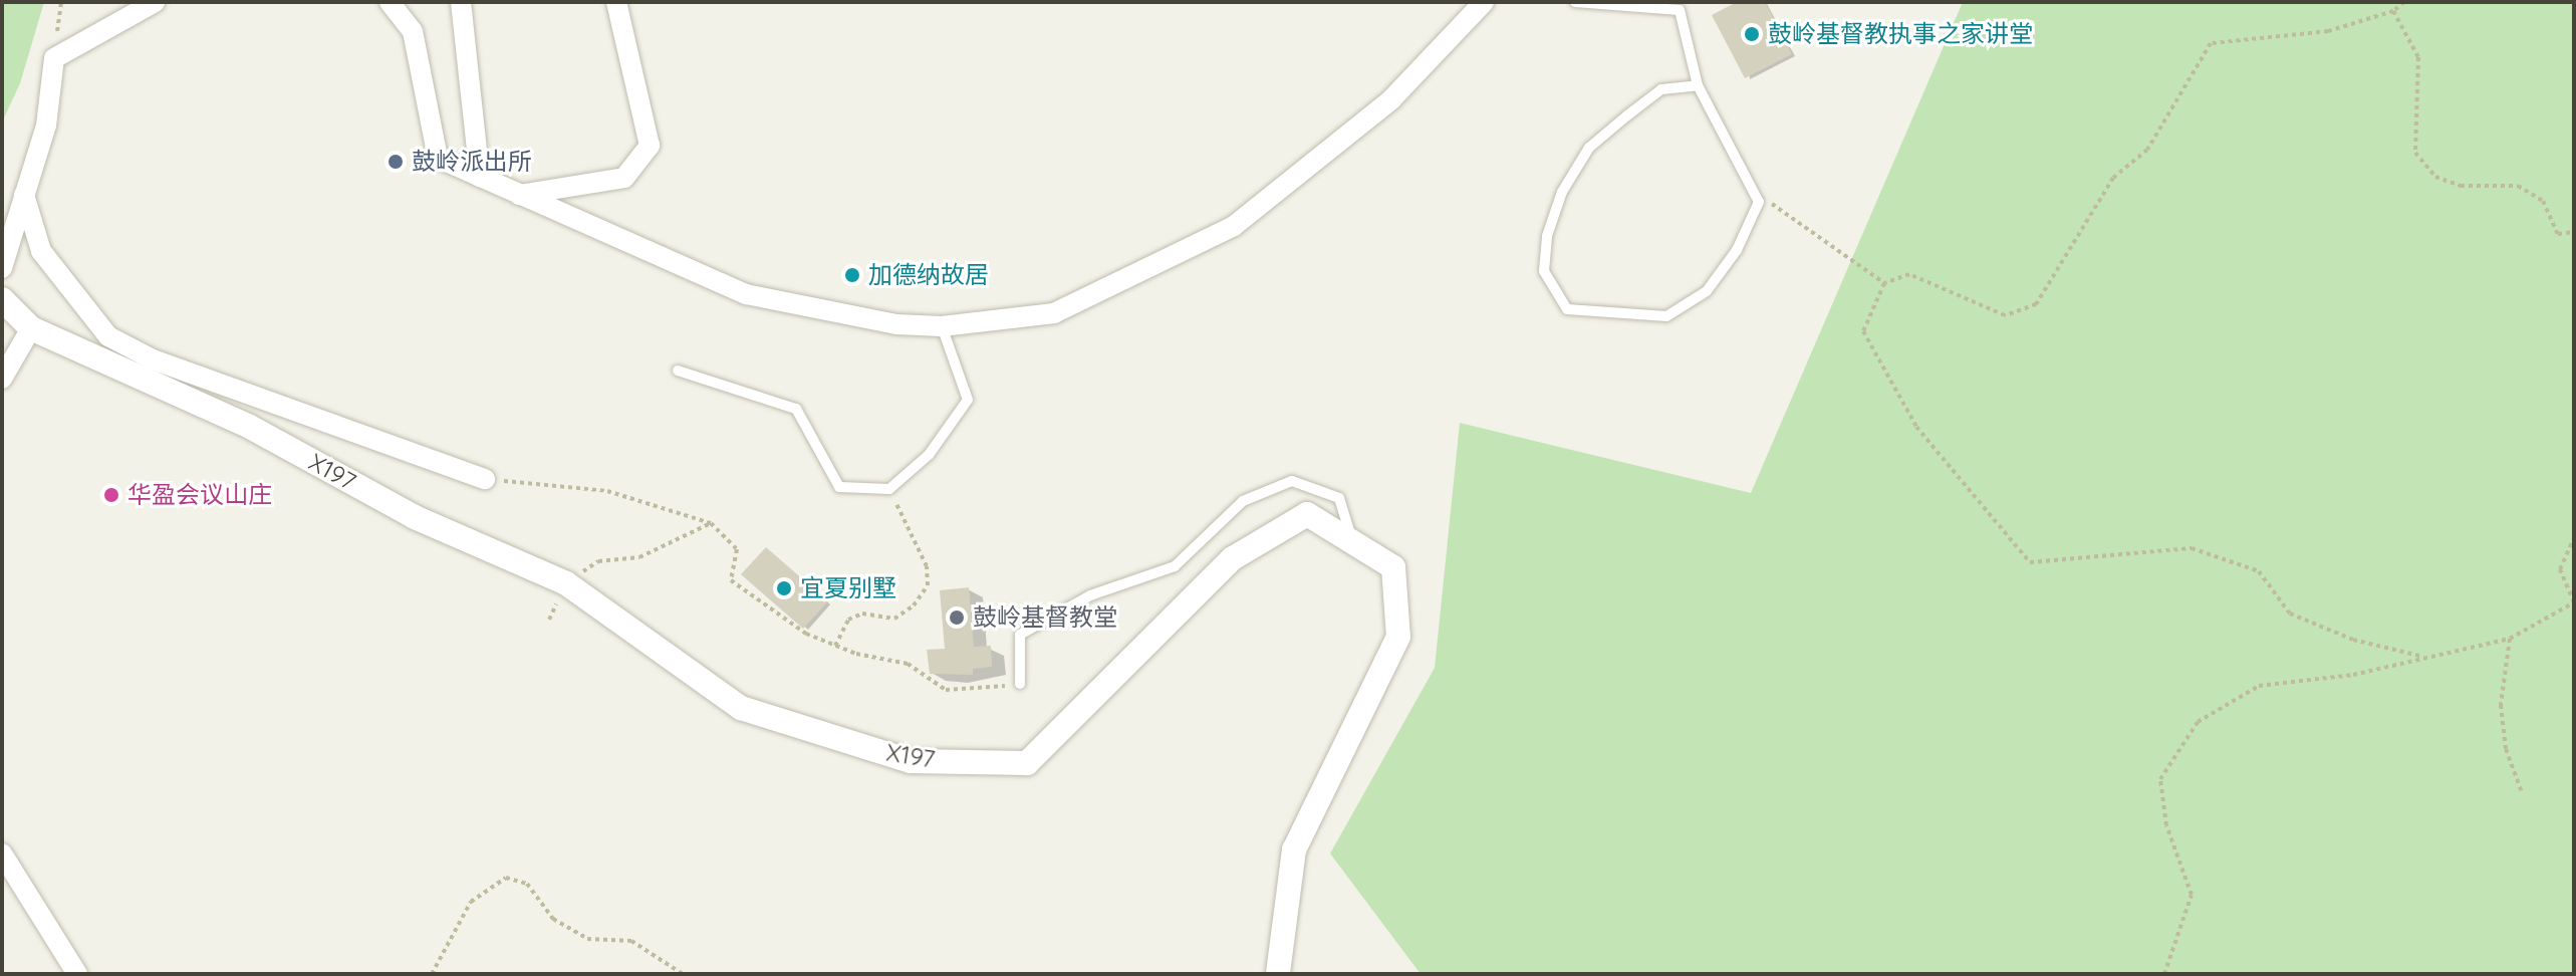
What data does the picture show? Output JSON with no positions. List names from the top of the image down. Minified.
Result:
{"streets":{"street":["X197"]},"places":["鼓岭基督教执事之家讲堂","鼓岭派出所","加德纳故居","华盈会议山庄","宜夏别墅","鼓岭基督教堂"]}
